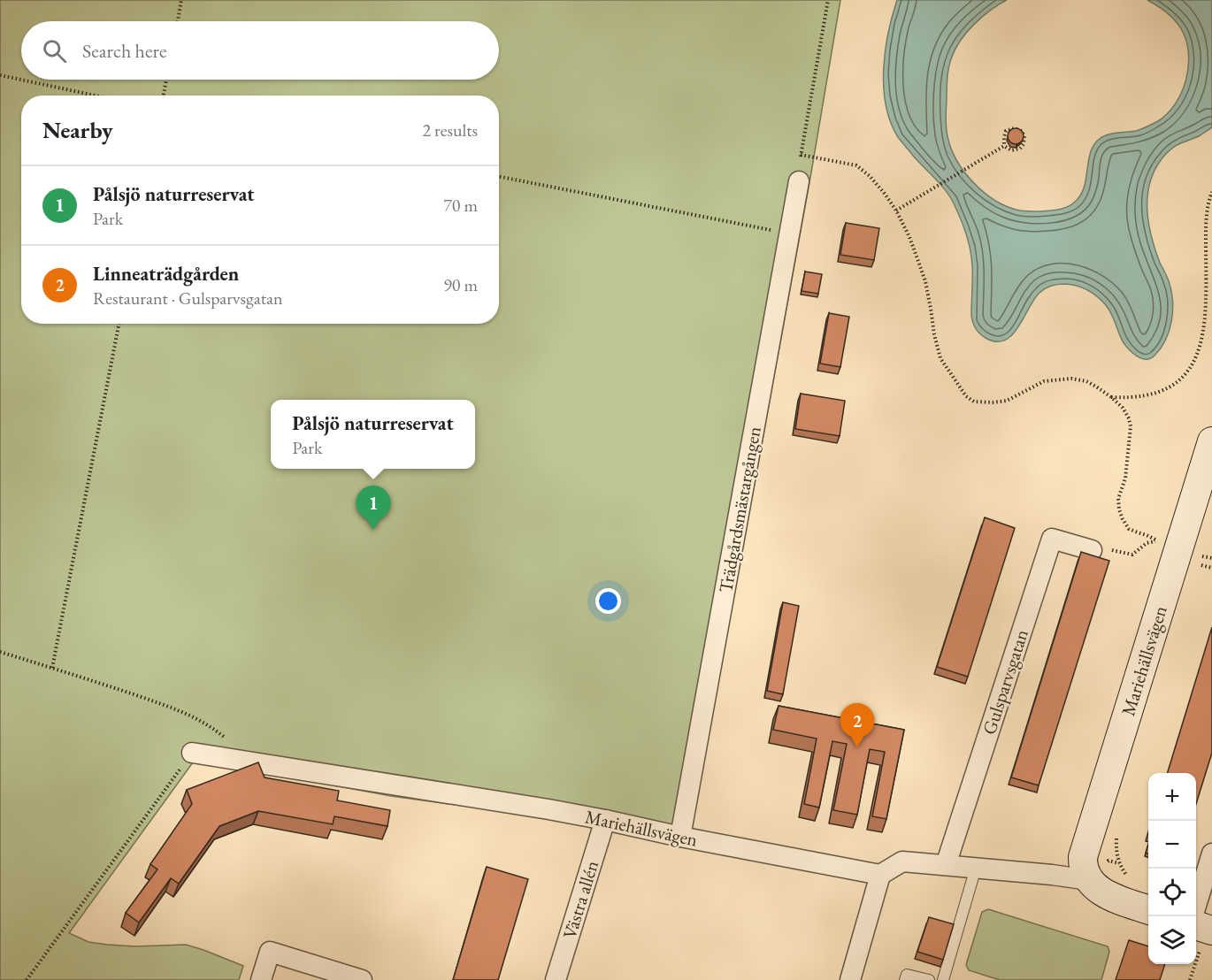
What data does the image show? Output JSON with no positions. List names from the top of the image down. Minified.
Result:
{"streets":{"street":["Trädgårdsmästargången","Mariehällsvägen","Gulsparvsgatan","Västra allén"]},"crossings":[["Trädgårdsmästargången","Mariehällsvägen"],["Mariehällsvägen","Västra allén"]],"page":{"search":"Search here","heading":["Nearby","2 results"],"list":[{"mark":"1","name":"Pålsjö naturreservat","note":"Park","value":"70 m"},{"mark":"2","name":"Linneaträdgården","note":"Restaurant · Gulsparvsgatan","value":"90 m"}],"popup":["Pålsjö naturreservat","Park"],"pins":["1","2"],"map_buttons":["+","−"]}}
